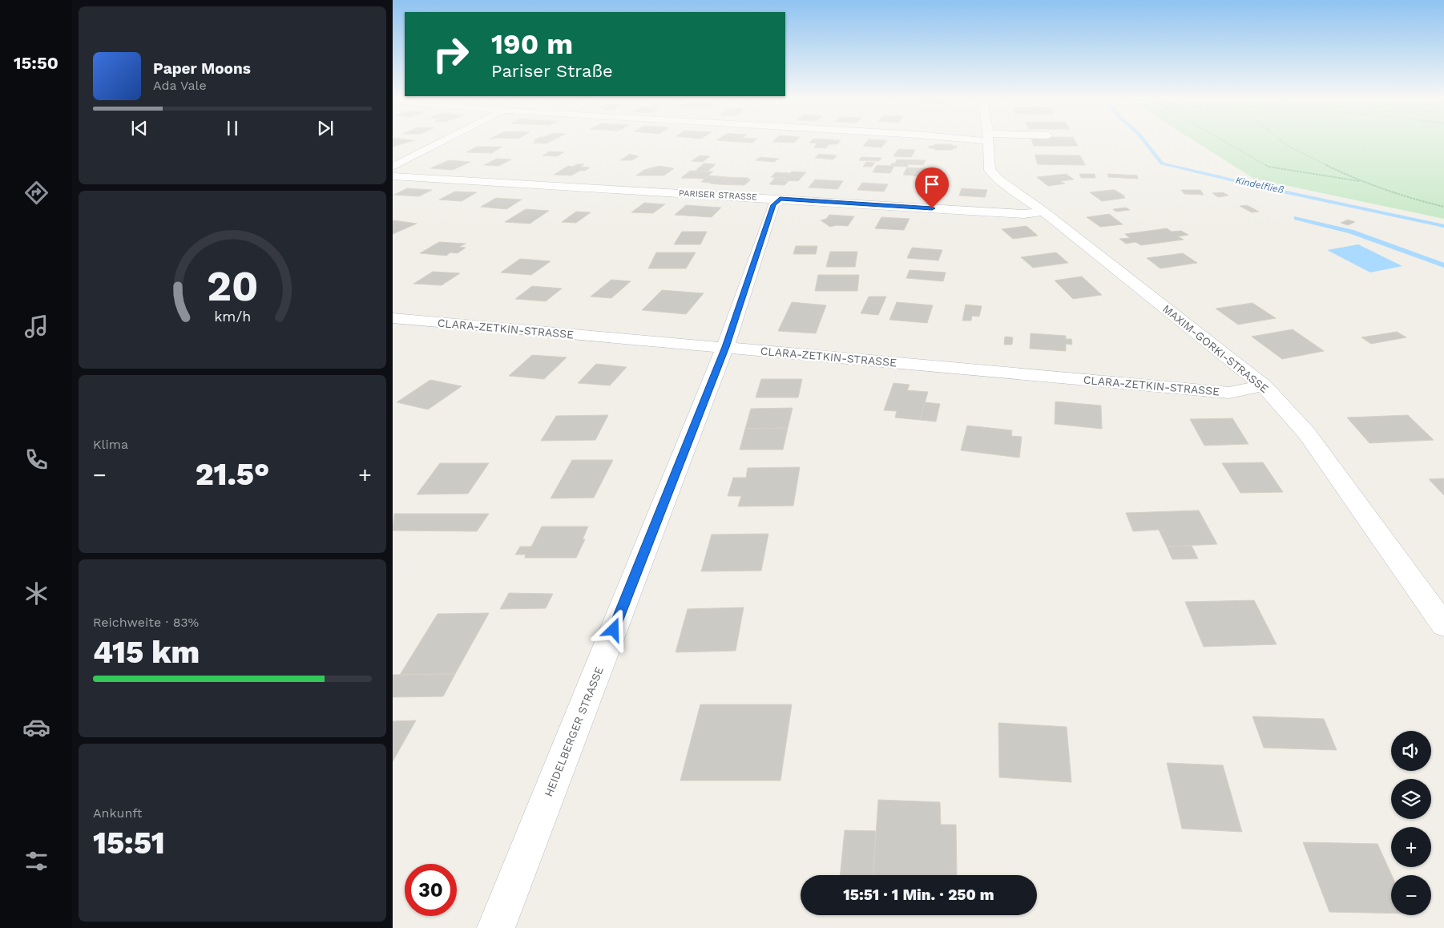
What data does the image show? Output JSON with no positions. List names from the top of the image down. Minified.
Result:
{"streets":{"street":["PARISER STRASSE","CLARA-ZETKIN-STRASSE","MAXIM-GORKI-STRASSE","HEIDELBERGER STRASSE"]},"crossings":[["PARISER STRASSE","MAXIM-GORKI-STRASSE"],["PARISER STRASSE","HEIDELBERGER STRASSE"],["CLARA-ZETKIN-STRASSE","MAXIM-GORKI-STRASSE"],["CLARA-ZETKIN-STRASSE","HEIDELBERGER STRASSE"]],"water":["Kindelfließ"],"page":{"tabs":"15:50","turn":["190 m","Pariser Straße"],"song":["Paper Moons","Ada Vale"],"tile":["Klima",["Reichweite · 83%","415 km"],["Ankunft","15:51"]],"heat":["−","21.5°","+"],"map_buttons":["+","−"],"limit":"30","trip":"15:51 · 1 Min. · 250 m","gauge":["20","km/h"]}}
